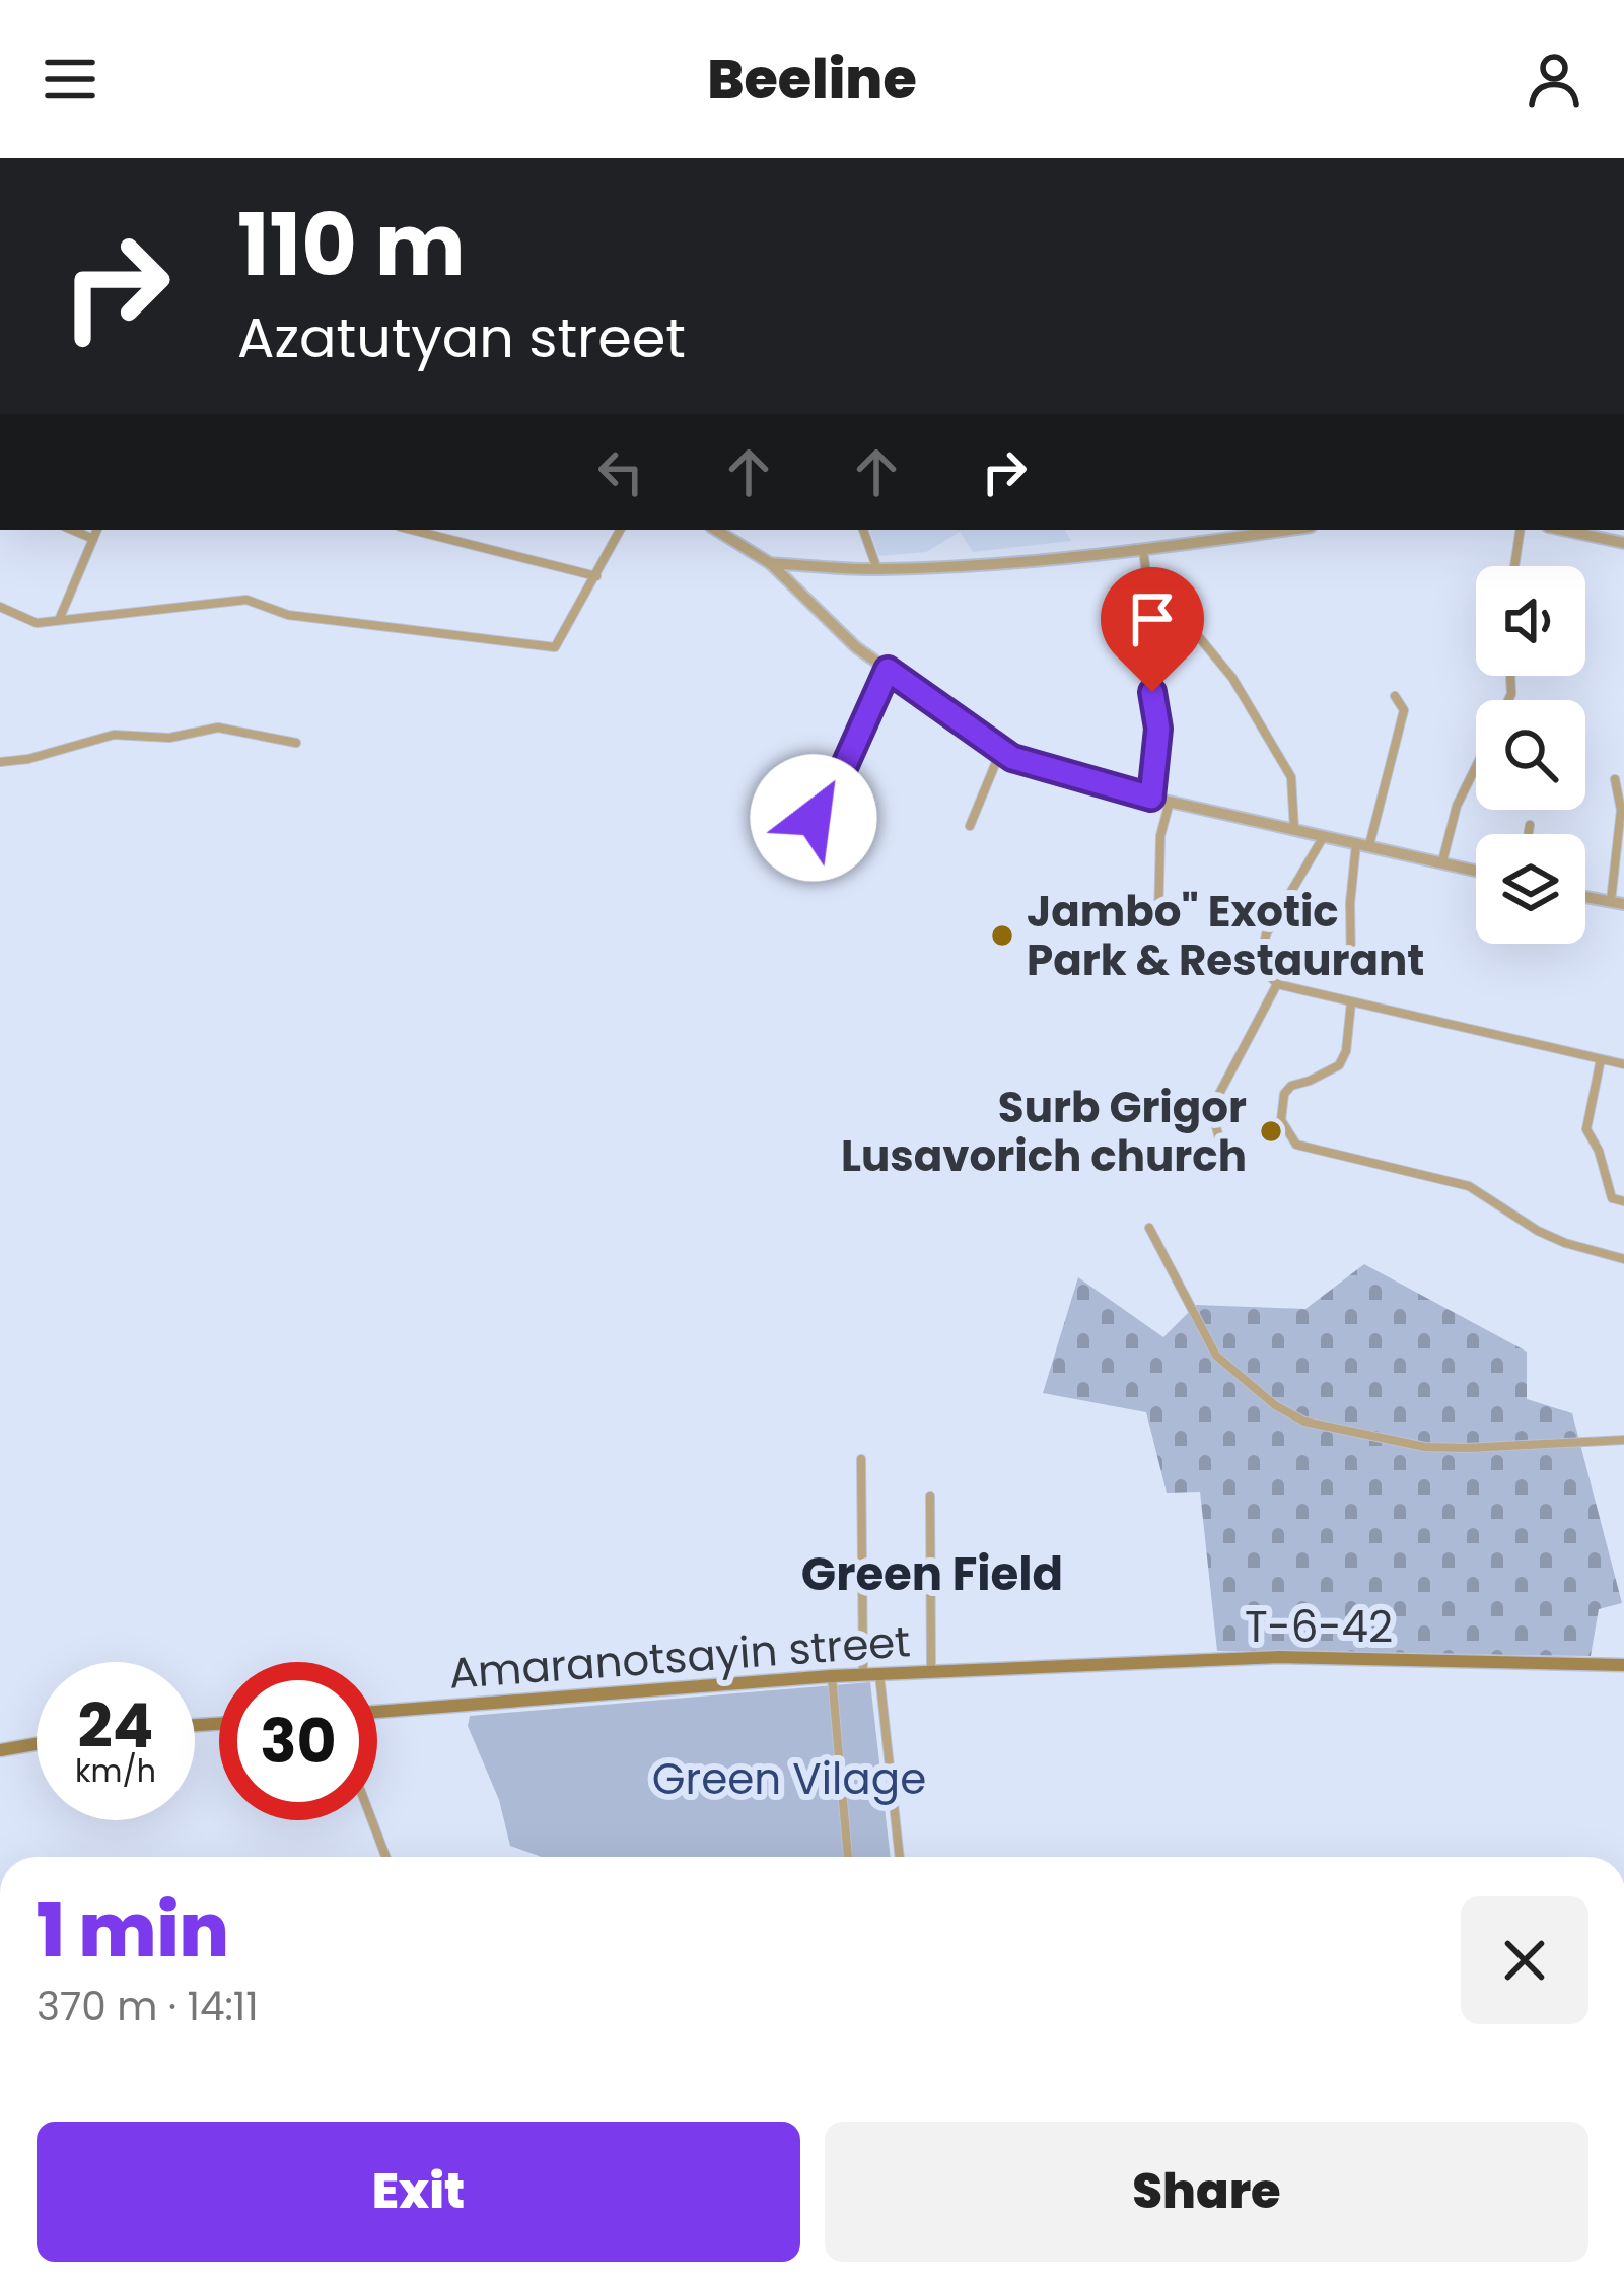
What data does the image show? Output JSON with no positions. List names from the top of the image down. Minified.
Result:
{"streets":{"main road":["T-6-42","Amaranotsayin street"]},"crossings":[["T-6-42","Amaranotsayin street"]],"districts":["Green Field"],"parks":["Green Vilage"],"places":["Jambo\" Exotic Park & Restaurant","Surb Grigor Lusavorich church"],"page":{"header":"Beeline","turn":["110 m","Azatutyan street"],"speed":"24 km/h","limit":"30","heading":["1 min","370 m · 14:11"],"buttons":["Exit","Share"]}}
